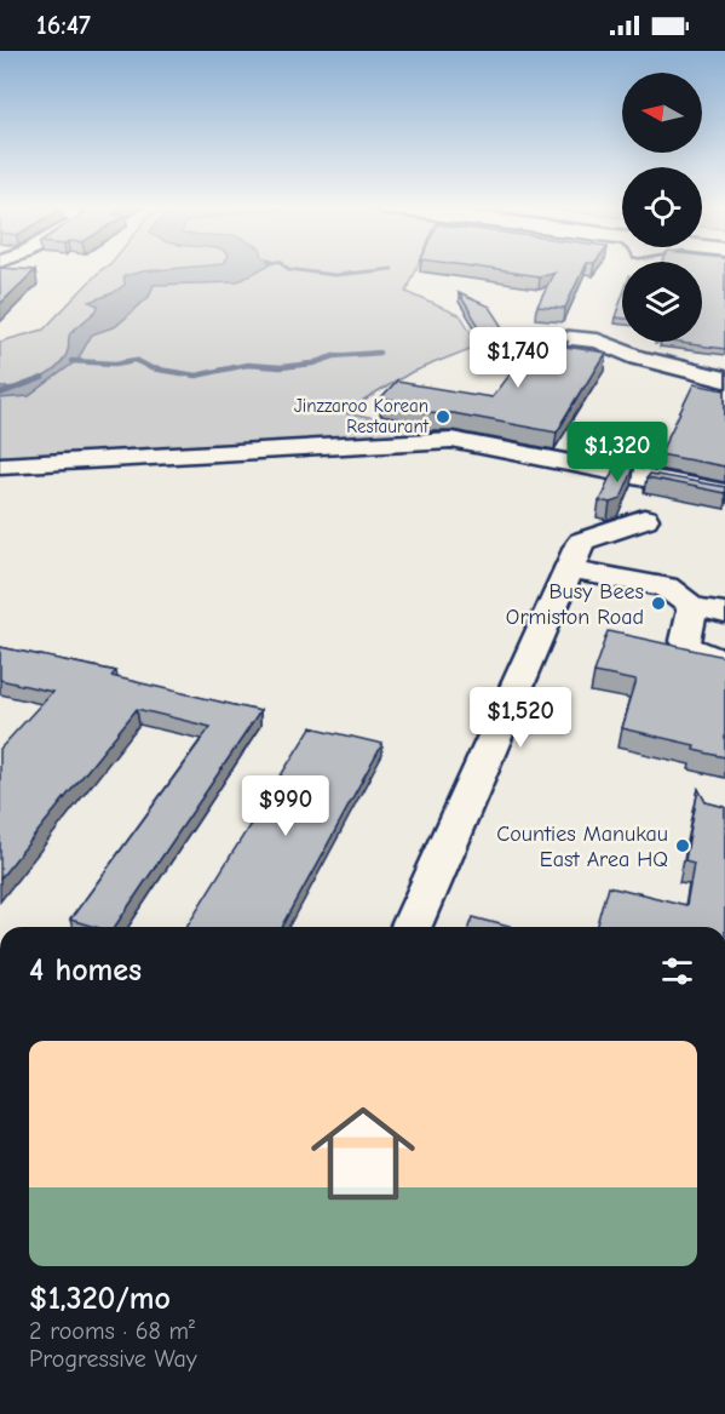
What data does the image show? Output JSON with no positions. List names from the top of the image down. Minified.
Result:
{"places":["Jinzzaroo Korean Restaurant","Busy Bees Ormiston Road","Counties Manukau East Area HQ"],"north":"left","page":{"status":"16:47","price":["$1,740","$1,320","$1,520","$990"],"heading":"4 homes","list":[{"name":"$1,320/mo","note":"2 rooms · 68 m² · Progressive Way"}]}}
